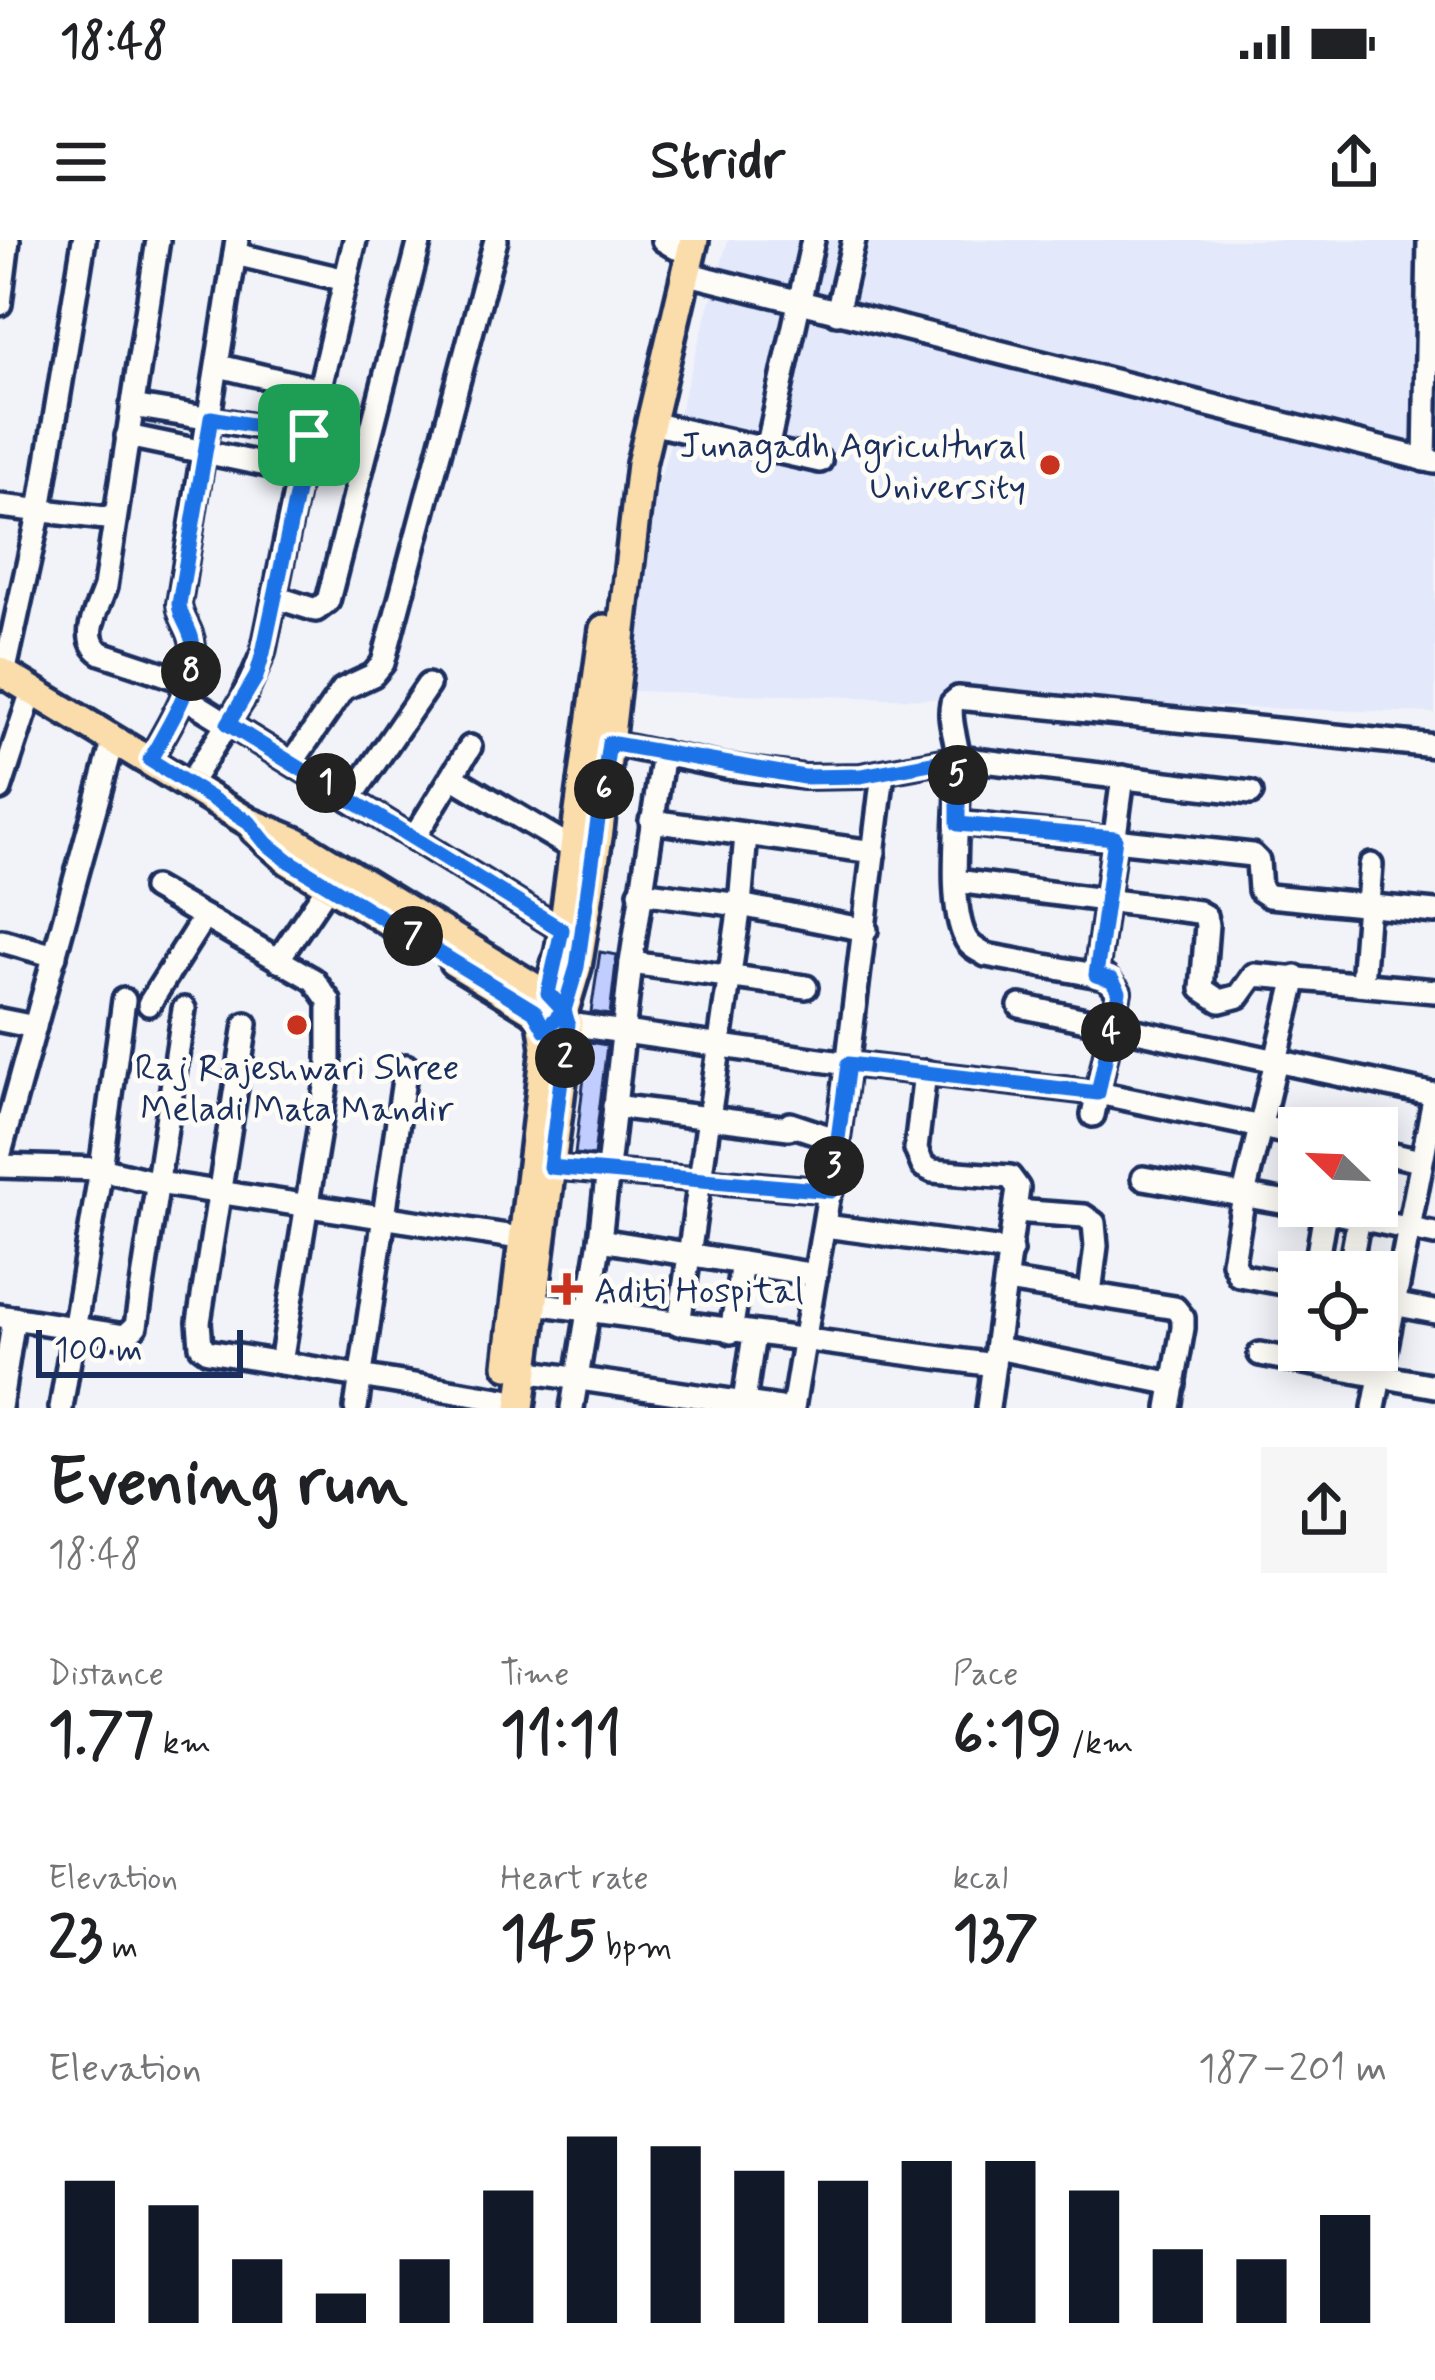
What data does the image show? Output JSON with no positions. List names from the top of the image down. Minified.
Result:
{"places":{"other":["Junagadh Agricultural University","Raj Rajeshwari Shree Meladi Mata Mandir"],"health":["Aditi Hospital"]},"scale_bar":"100 m","north":"top left","page":{"status":"18:48","header":"Stridr","pins":["8","5","1","6","7","4","2","3"],"scale":"100 m","heading":["Evening run","18:48"],"stats":[["Distance","1.77 km"],["Time","11:11"],["Pace","6:19 /km"],["Elevation","23 m"],["Heart rate","145 bpm"],["kcal","137"]],"chart":["Elevation","187–201 m"]}}
